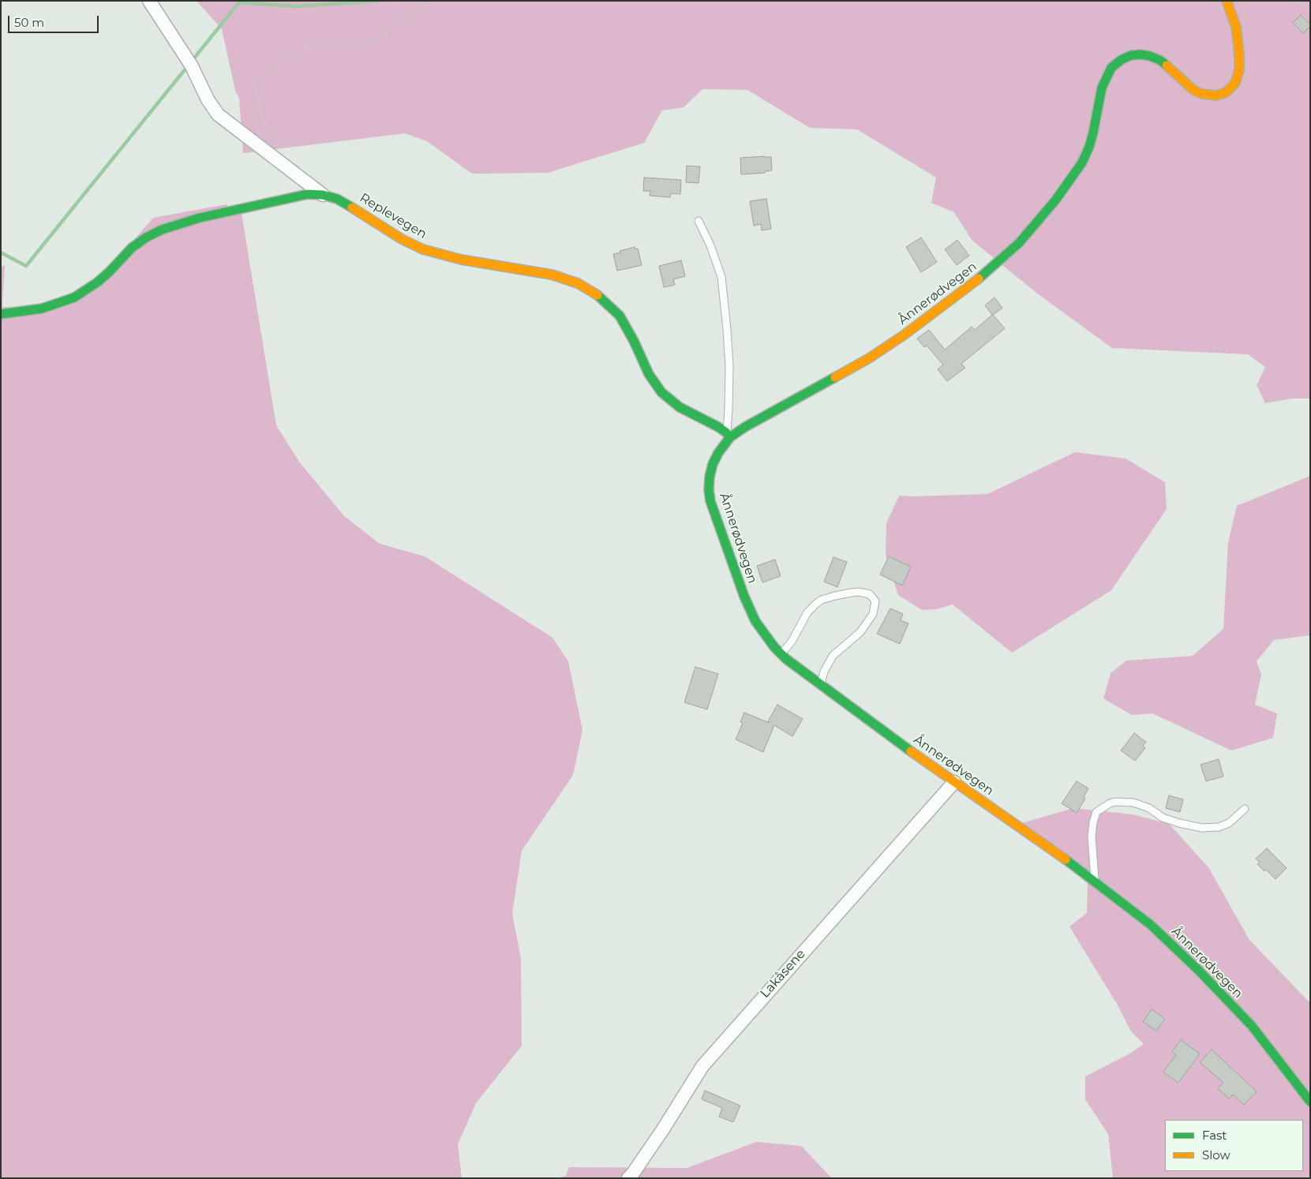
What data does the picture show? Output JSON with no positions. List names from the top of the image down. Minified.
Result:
{"streets":{"main road":["Replevegen","Ånnerødvegen"],"street":["Lakåsene"]},"crossings":[["Replevegen","Ånnerødvegen"],["Ånnerødvegen","Lakåsene"]],"legend":["Fast","Slow"],"scale_bar":"50 m"}
